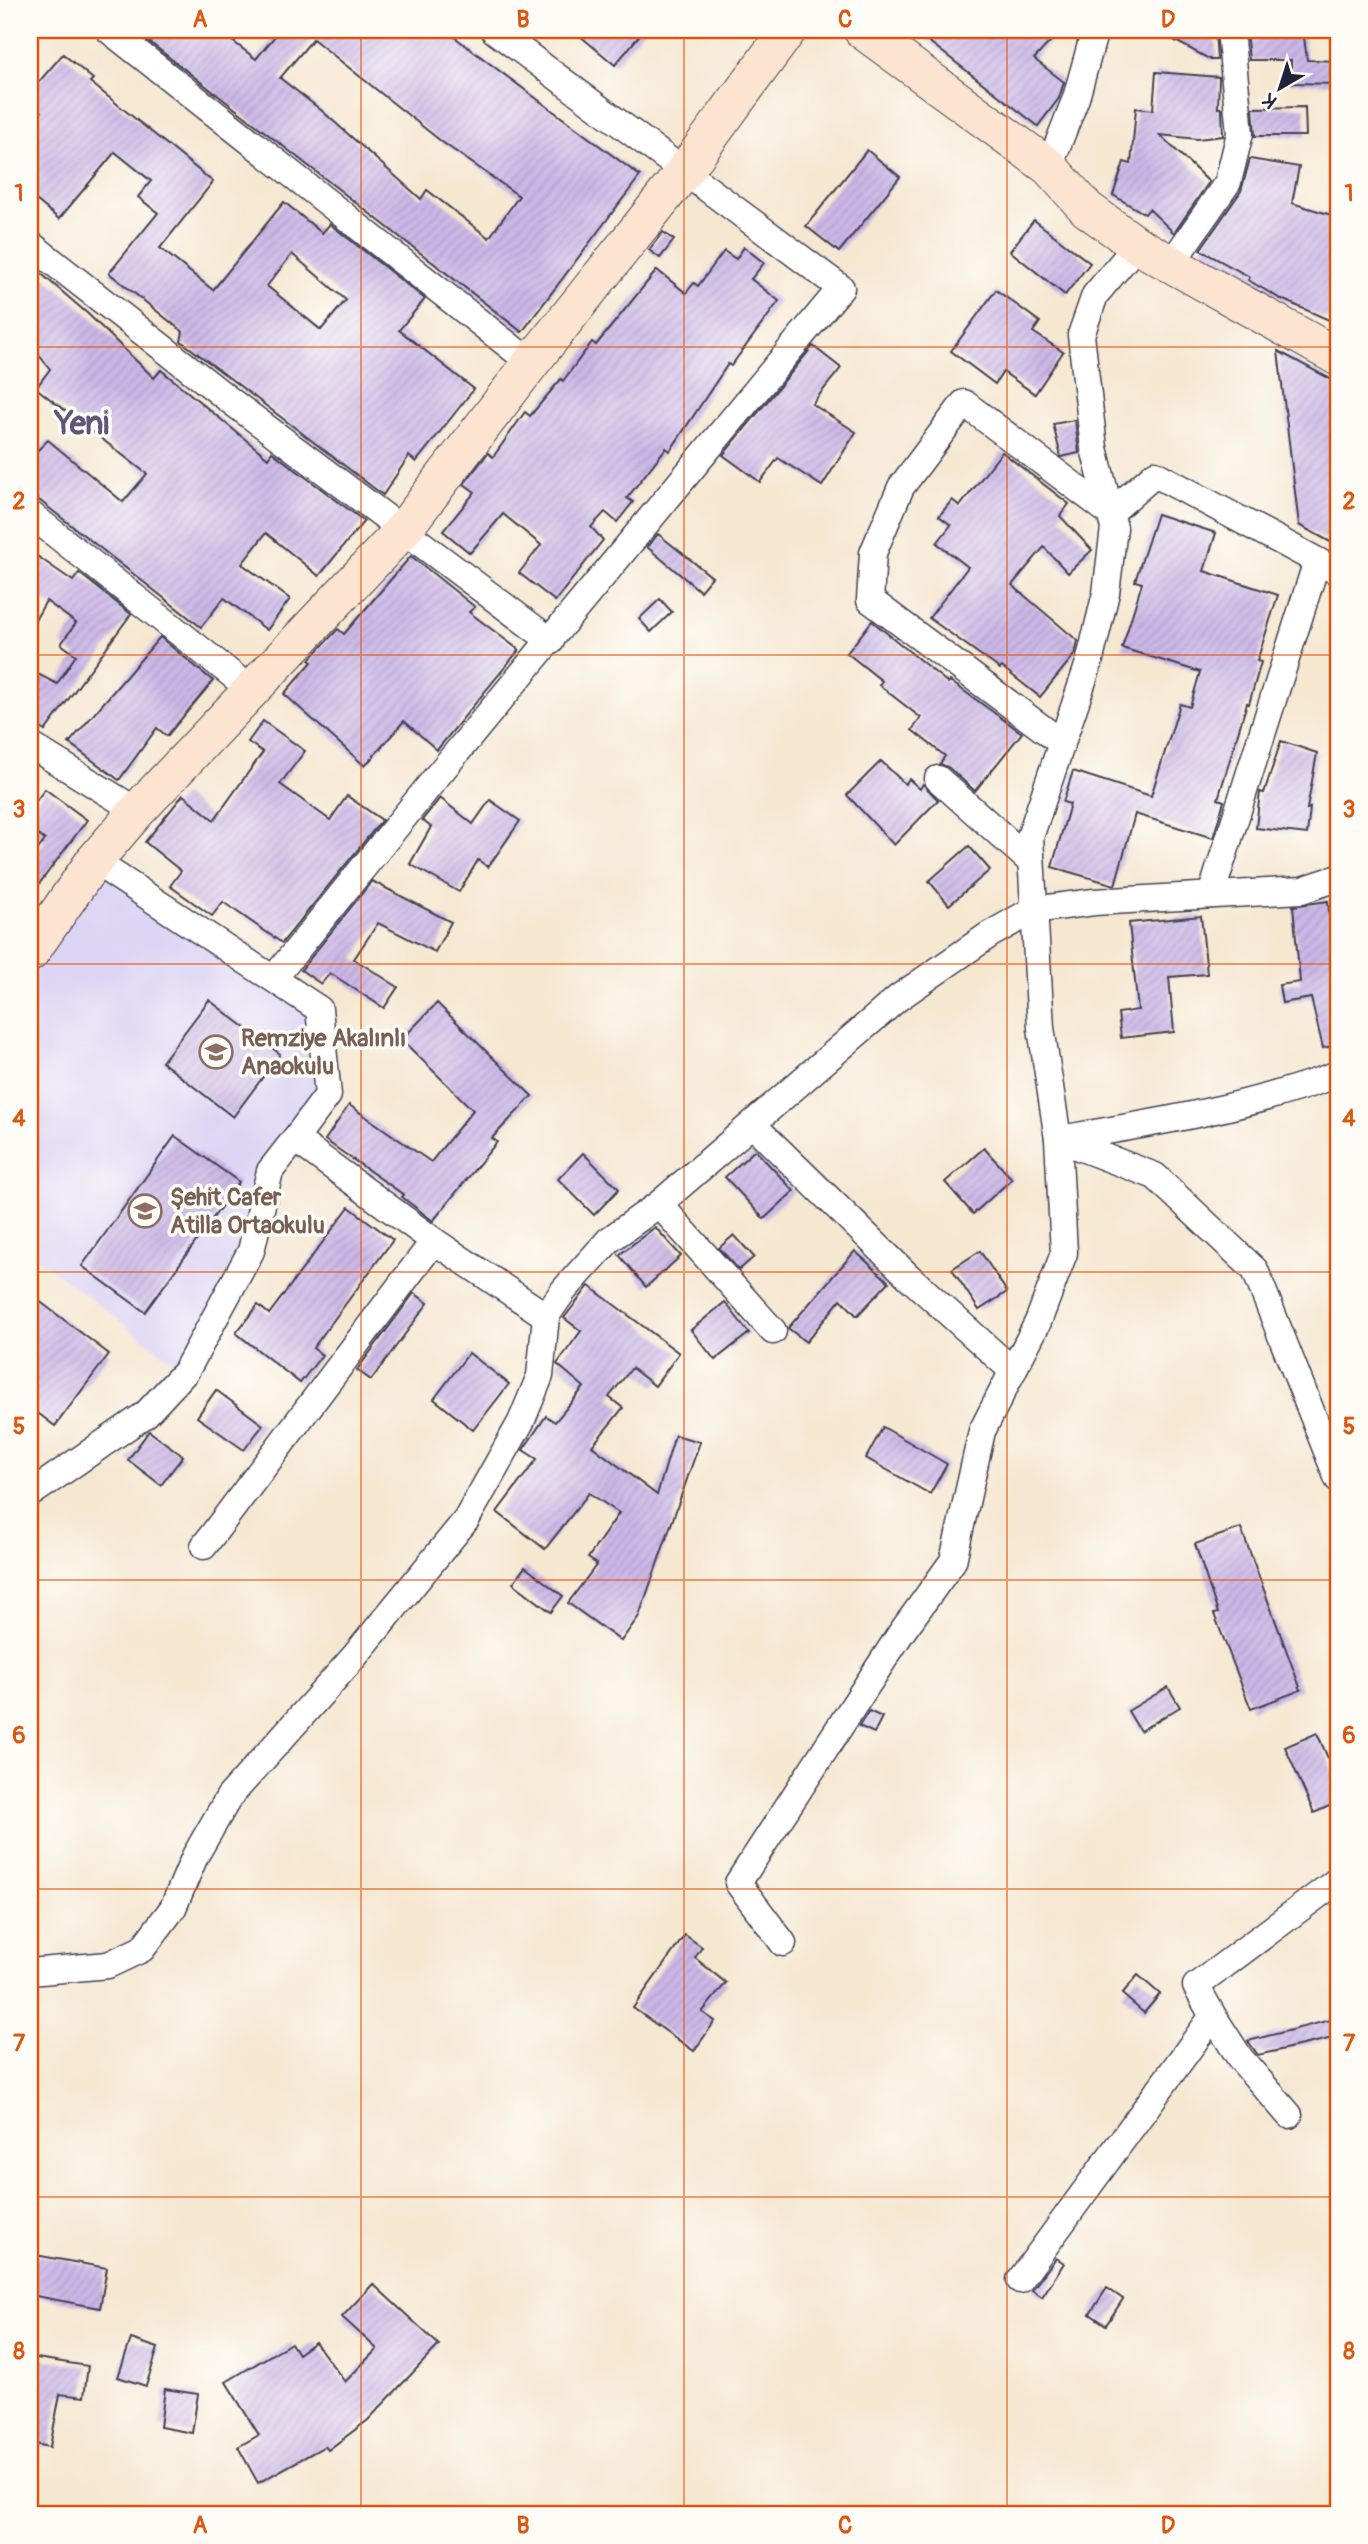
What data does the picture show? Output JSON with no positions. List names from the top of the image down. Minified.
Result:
{"districts":["Yeni"],"places":{"school or university":["Remziye Akalınlı Anaokulu","Şehit Cafer Atilla Ortaokulu"]},"north":"bottom left","grid":{"columns":["A","B","C","D"],"rows":["1","2","3","4","5","6","7","8"]}}
